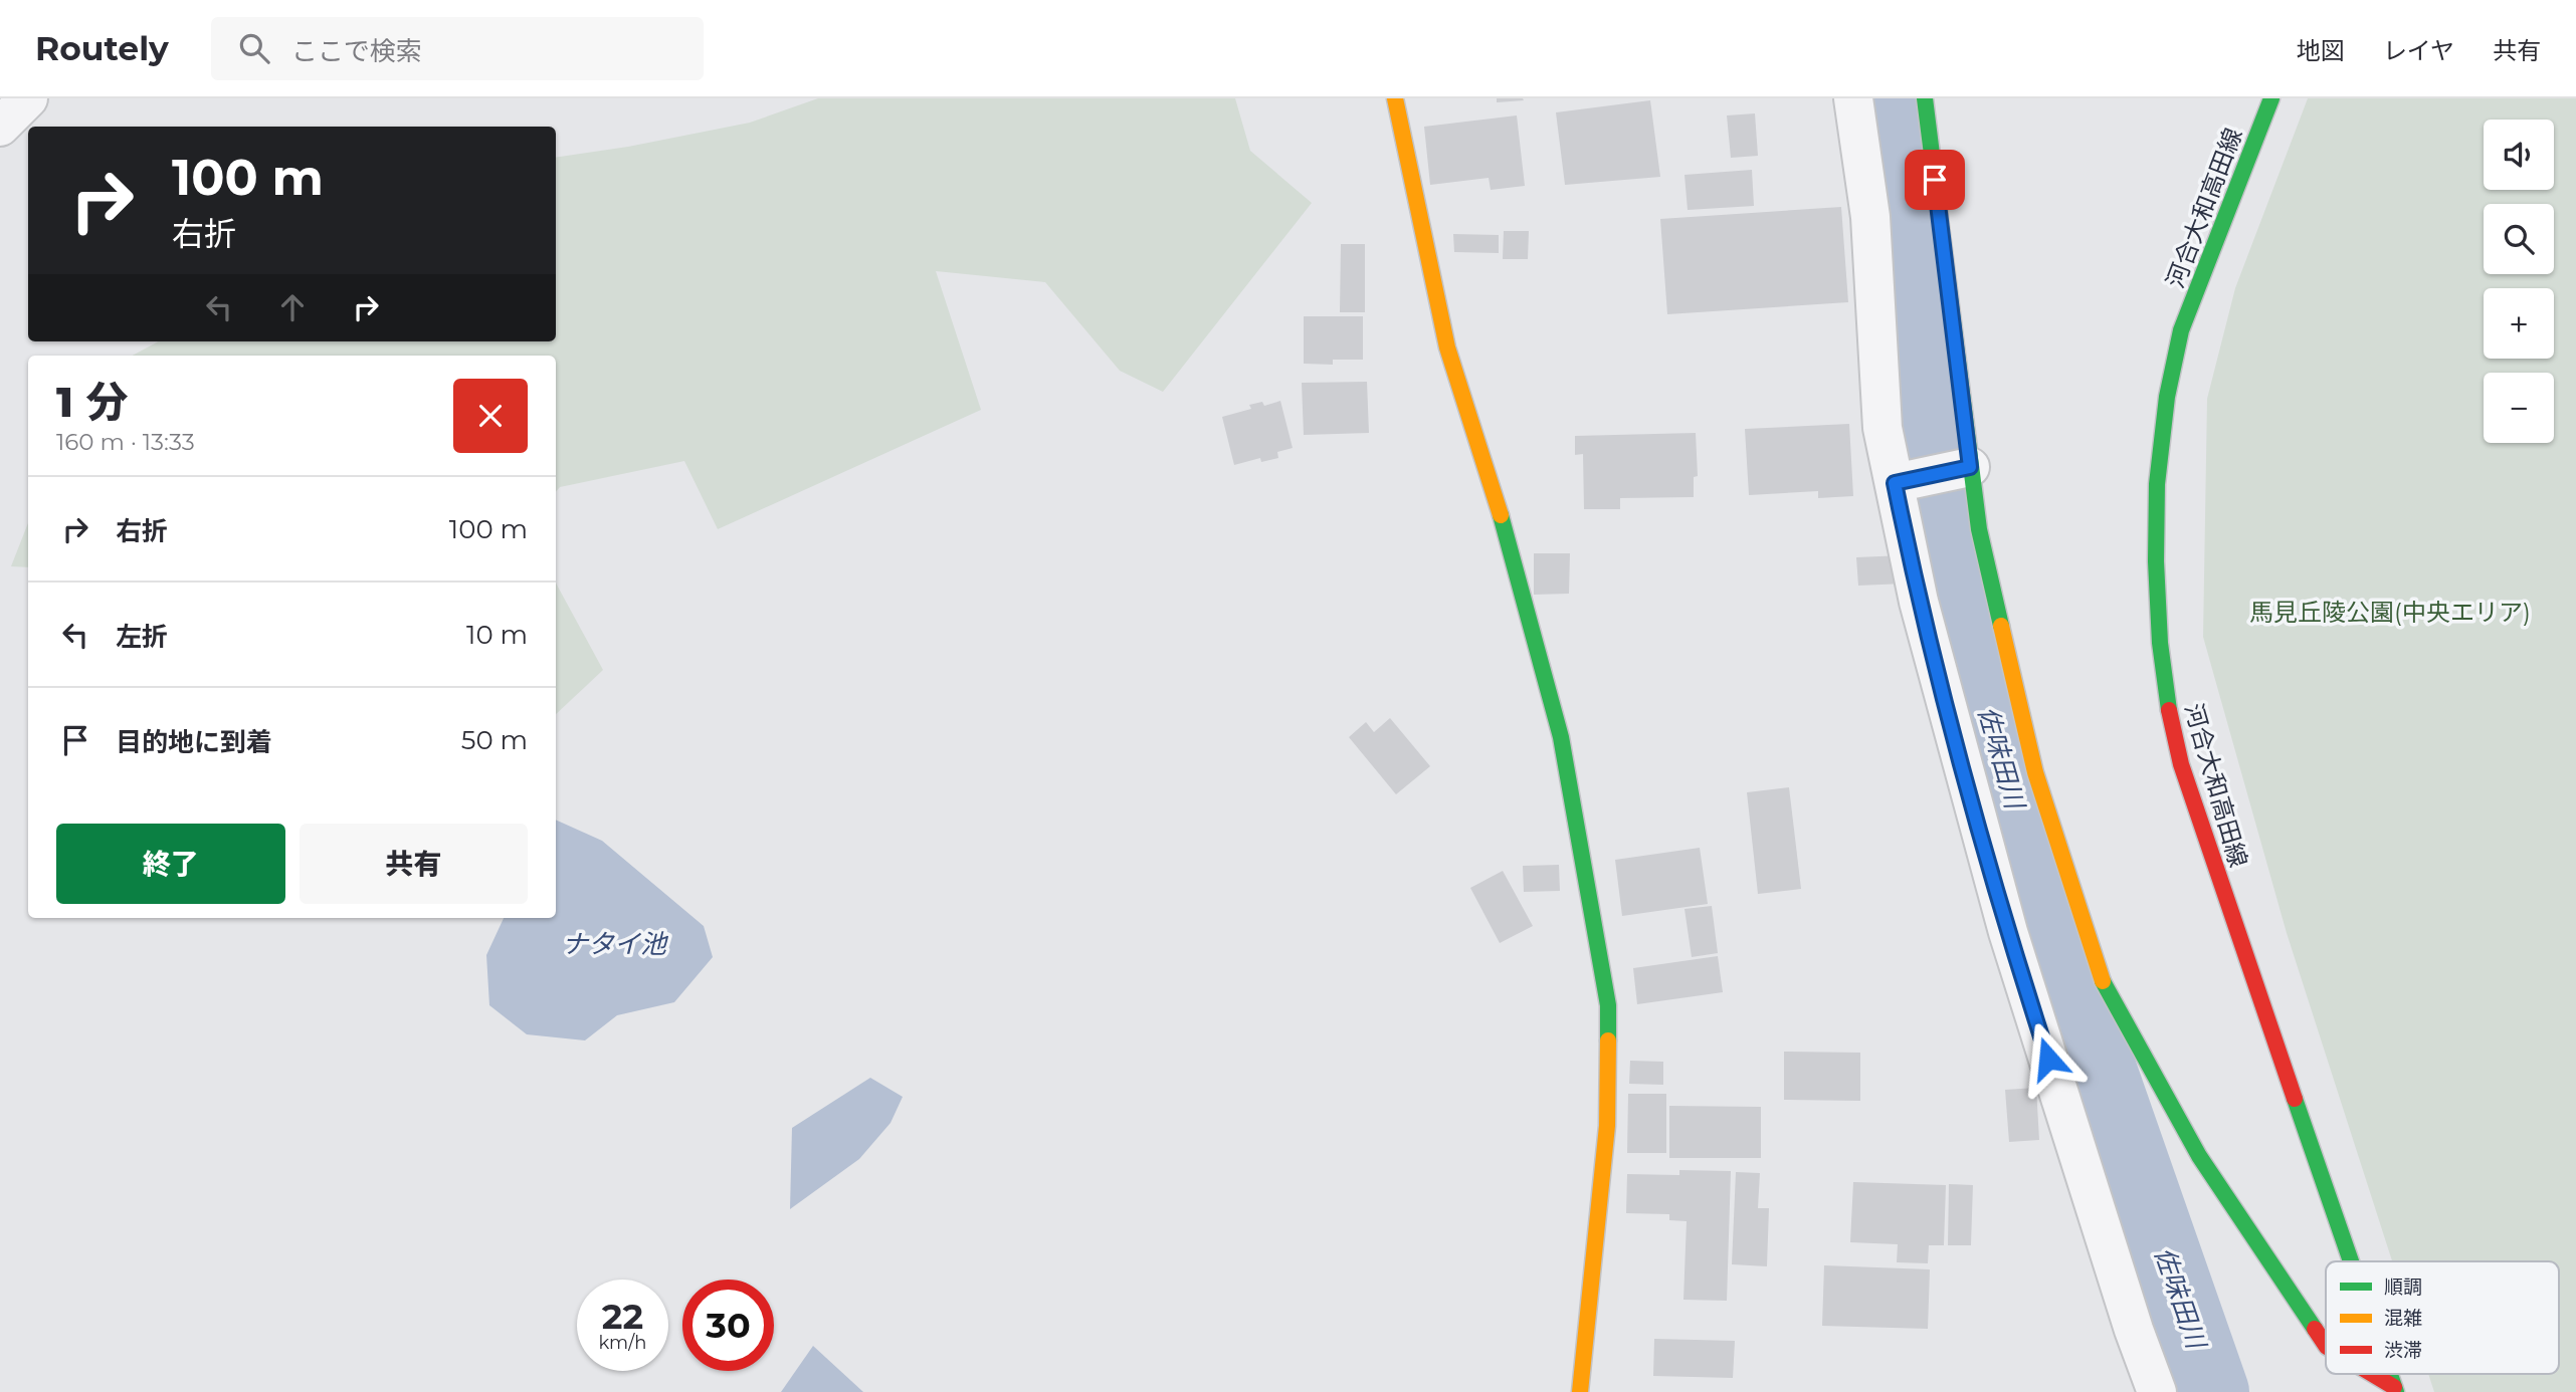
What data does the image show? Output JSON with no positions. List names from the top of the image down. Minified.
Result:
{"streets":{"street":["河合大和高田線"]},"water":["佐味田川","ナタイ池"],"parks":["馬見丘陵公園(中央エリア)"],"legend":["順調","混雑","渋滞"],"page":{"header":"Routely","search":"ここで検索","nav":["地図","レイヤ","共有"],"map_buttons":["+","−"],"turn":["100 m","右折"],"heading":["1 分","160 m · 13:33"],"list":[{"name":"右折","value":"100 m"},{"name":"左折","value":"10 m"},{"name":"目的地に到着","value":"50 m"}],"buttons":["終了","共有"],"speed":"22 km/h","limit":"30"}}
